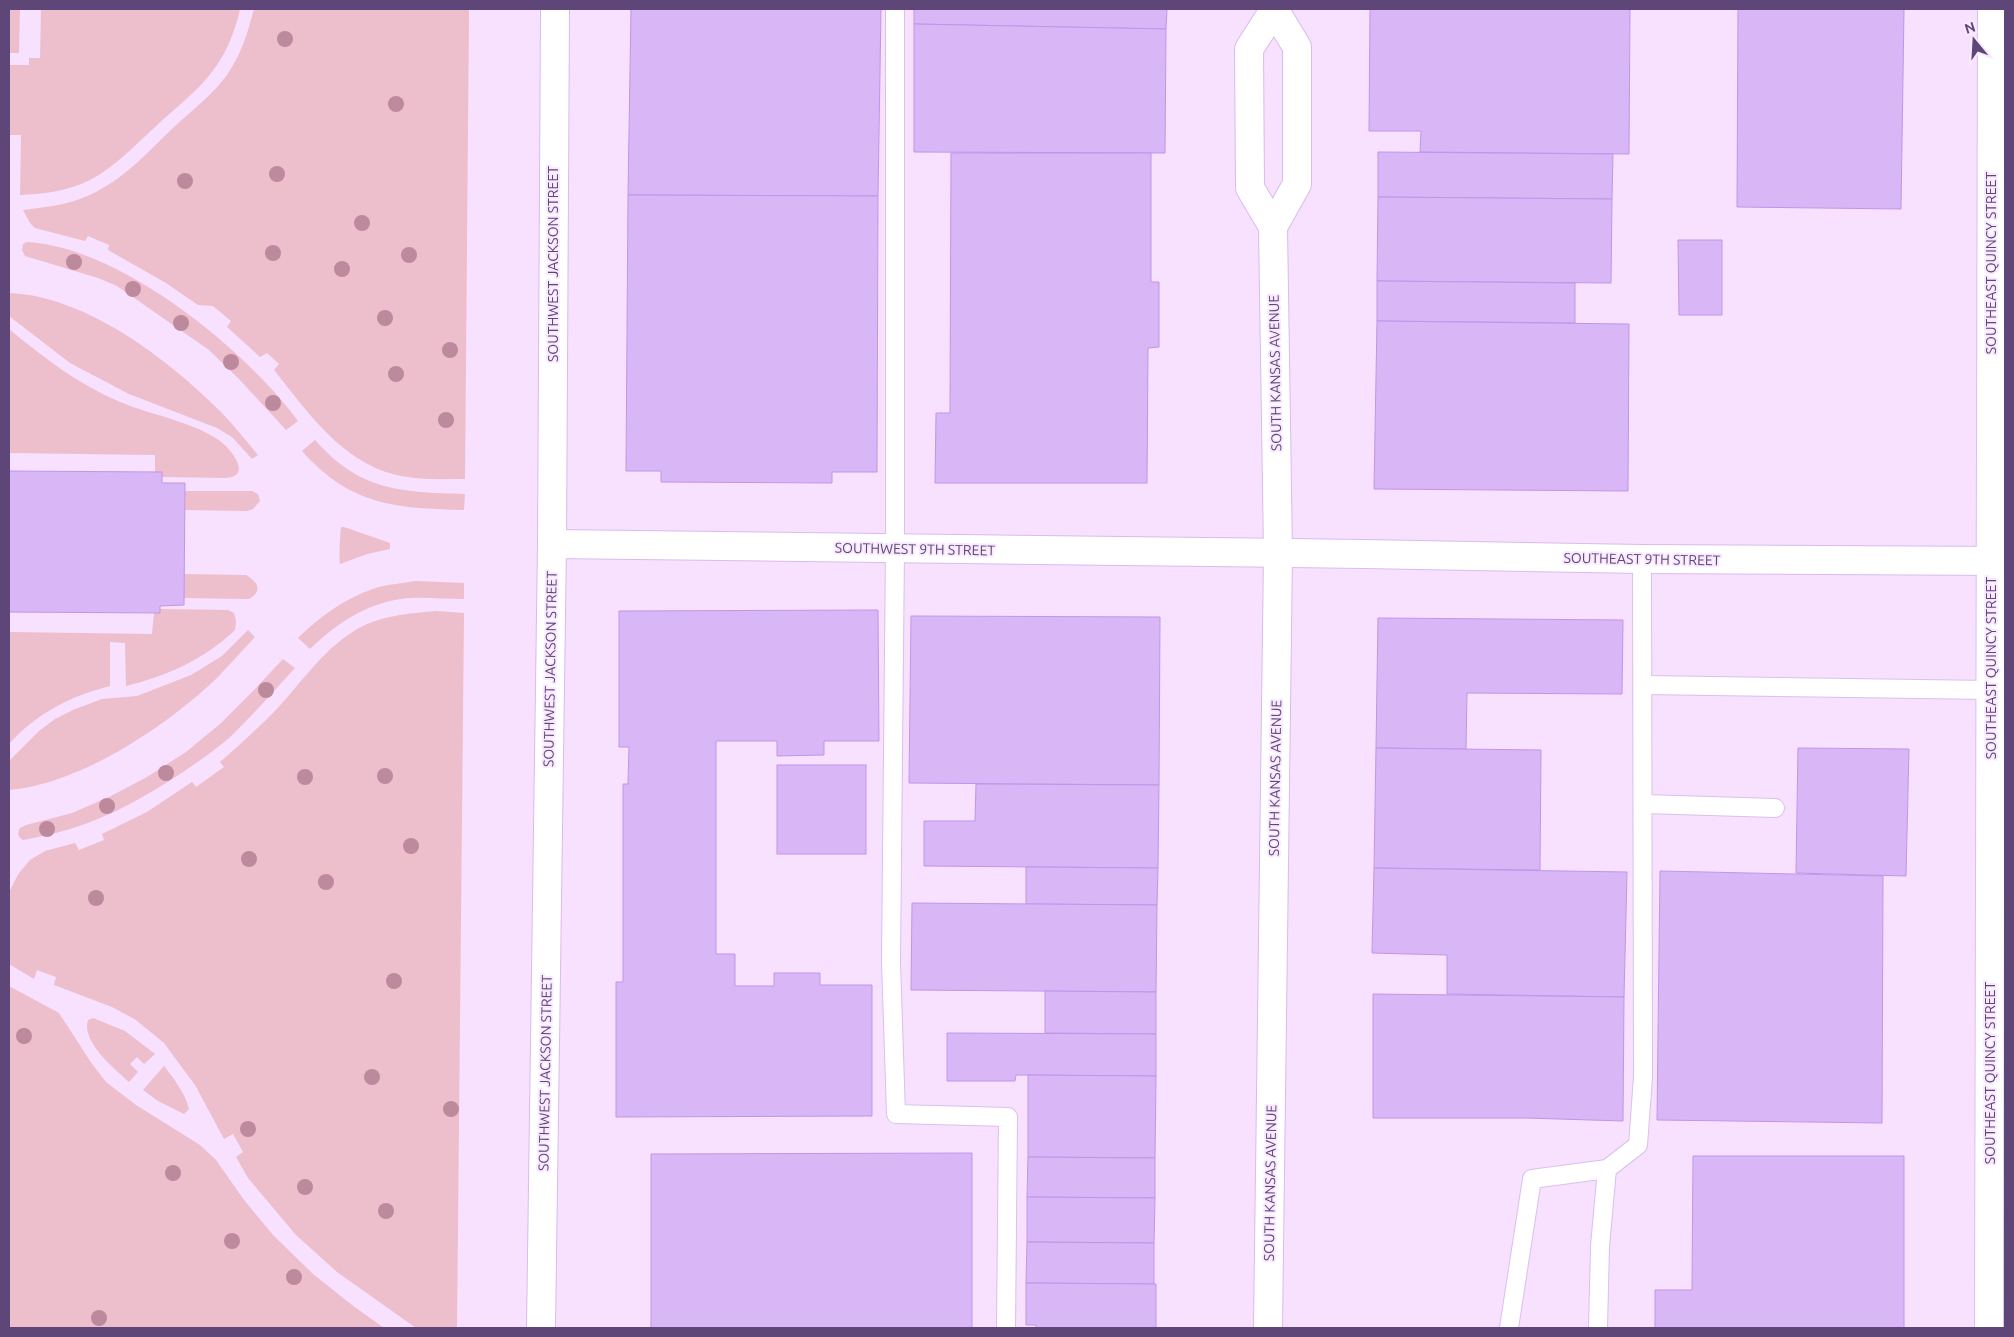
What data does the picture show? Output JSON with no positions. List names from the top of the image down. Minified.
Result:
{"streets":{"main road":["SOUTHEAST QUINCY STREET","SOUTHWEST JACKSON STREET","SOUTH KANSAS AVENUE","SOUTHWEST 9TH STREET","SOUTHEAST 9TH STREET"]},"crossings":[["SOUTHEAST QUINCY STREET","SOUTHEAST 9TH STREET"],["SOUTHWEST JACKSON STREET","SOUTHWEST 9TH STREET"],["SOUTH KANSAS AVENUE","SOUTHWEST 9TH STREET"],["SOUTH KANSAS AVENUE","SOUTHEAST 9TH STREET"],["SOUTHWEST 9TH STREET","SOUTHEAST 9TH STREET"]],"north":"top"}
